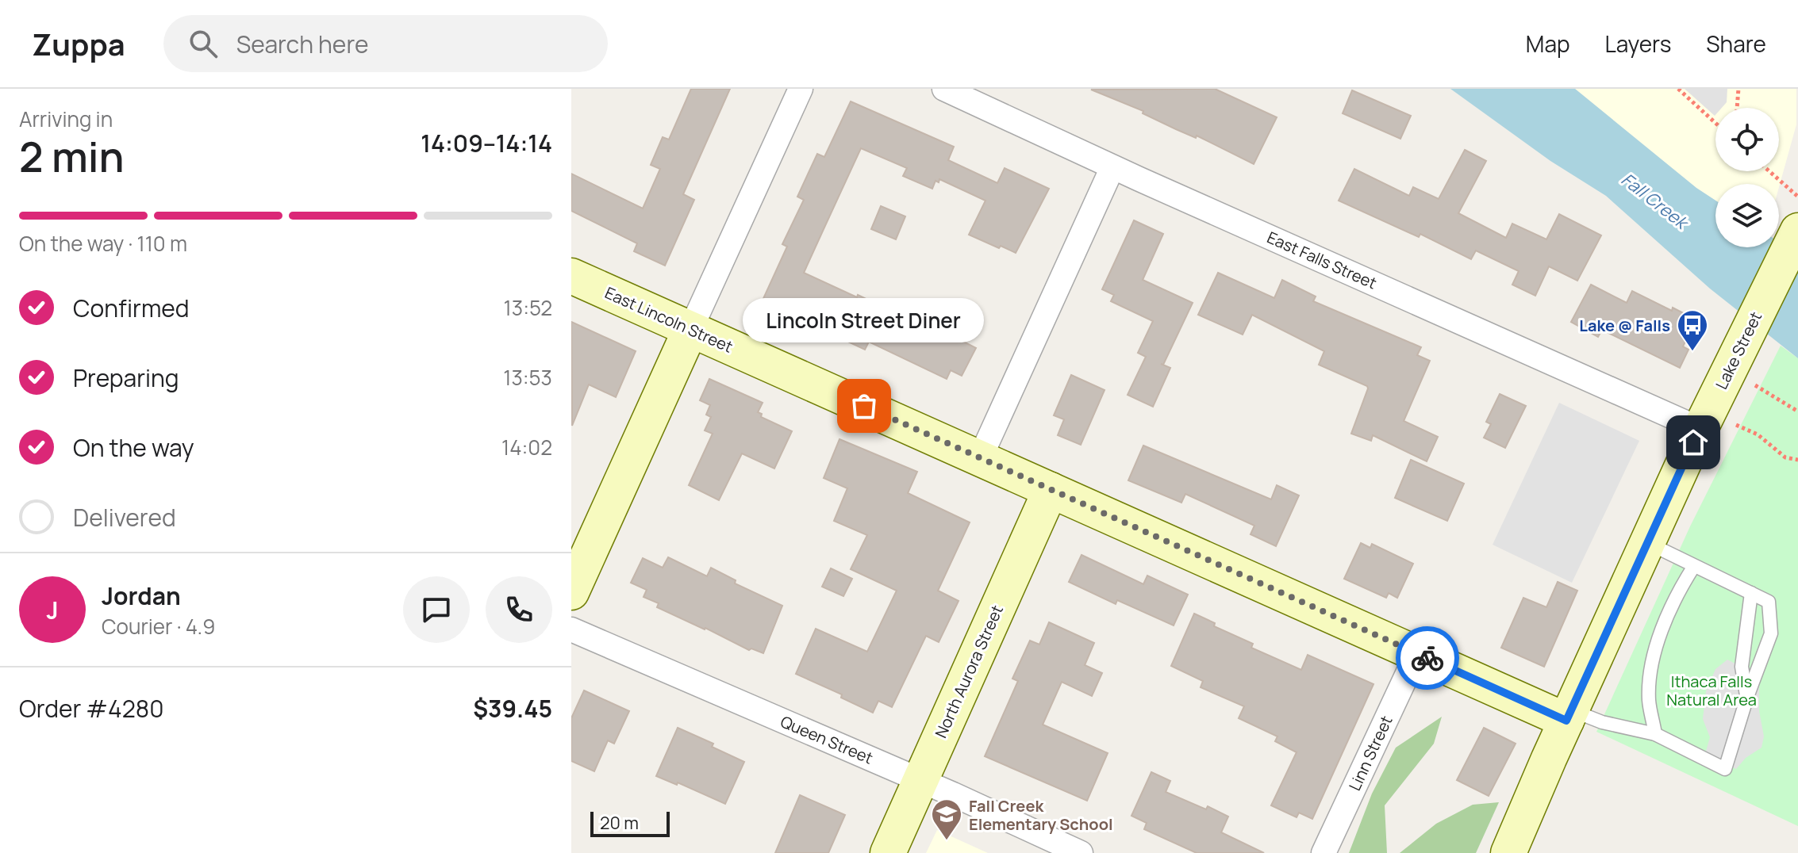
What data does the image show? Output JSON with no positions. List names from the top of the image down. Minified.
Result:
{"streets":{"street":["East Falls Street","East Lincoln Street","Lake Street","North Aurora Street","Queen Street","Linn Street"]},"crossings":[["East Falls Street","Lake Street"],["East Lincoln Street","Lake Street"],["East Lincoln Street","North Aurora Street"],["East Lincoln Street","Linn Street"],["North Aurora Street","Queen Street"]],"water":["Fall Creek"],"parks":["Ithaca Falls Natural Area"],"places":{"bus stop":["Lake @ Falls"],"other":["Lincoln Street Diner"],"school or university":["Fall Creek Elementary School"]},"scale_bar":"20 m","page":{"header":"Zuppa","search":"Search here","nav":["Map","Layers","Share"],"heading":["2 min","Arriving in","14:09–14:14"],"panel":["Jordan","Courier · 4.9","Order #4280","$39.45"],"bar":"On the way · 110 m","list":[["Confirmed","13:52"],["Preparing","13:53"],["On the way","14:02"],"Delivered"],"bubble":"Lincoln Street Diner","round":"J","scale":"20 m"}}
